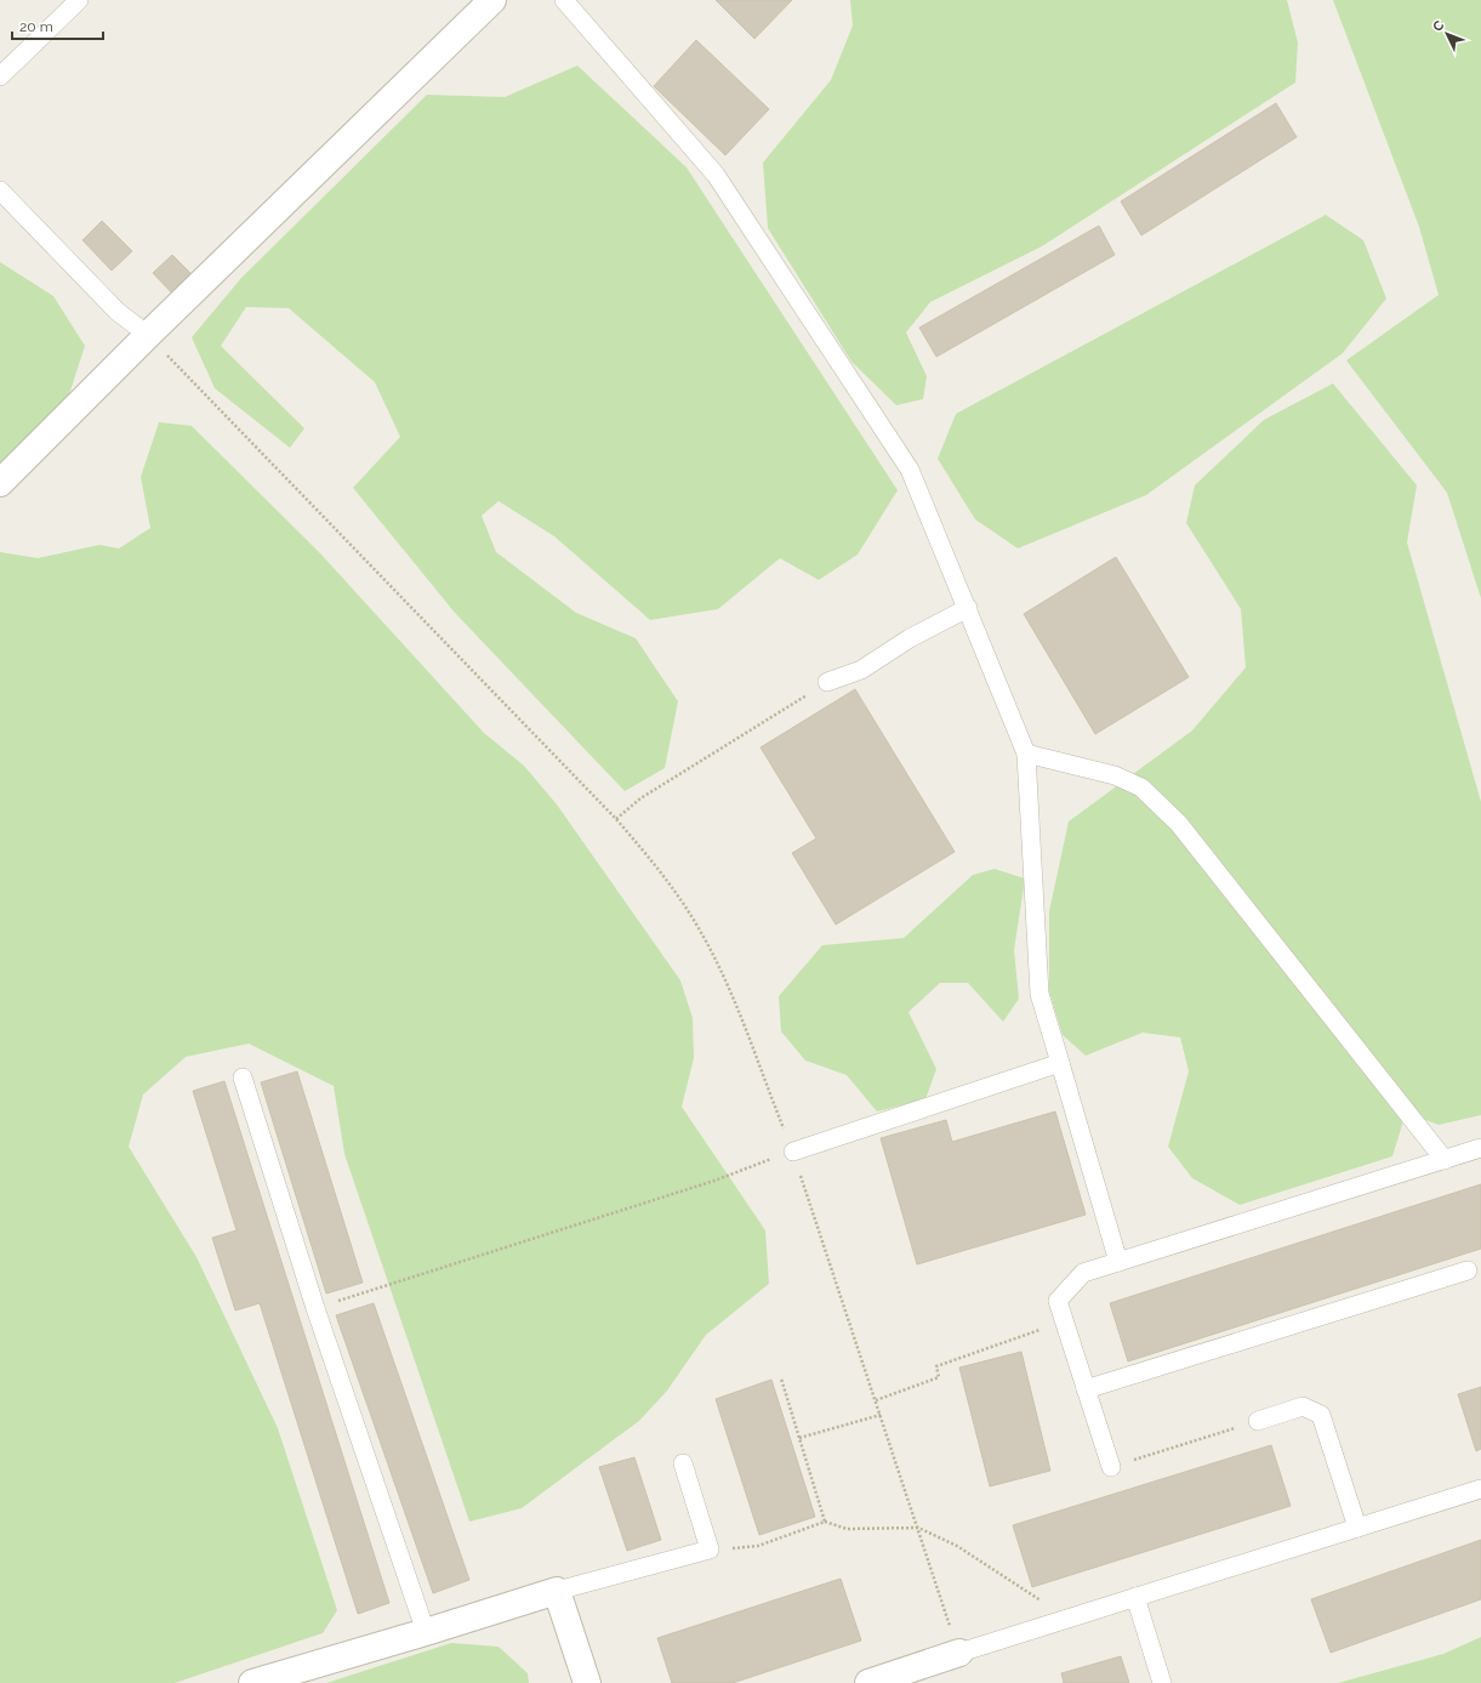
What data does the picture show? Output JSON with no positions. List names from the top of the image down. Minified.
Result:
{"scale_bar":"20 m","north":"top left"}
